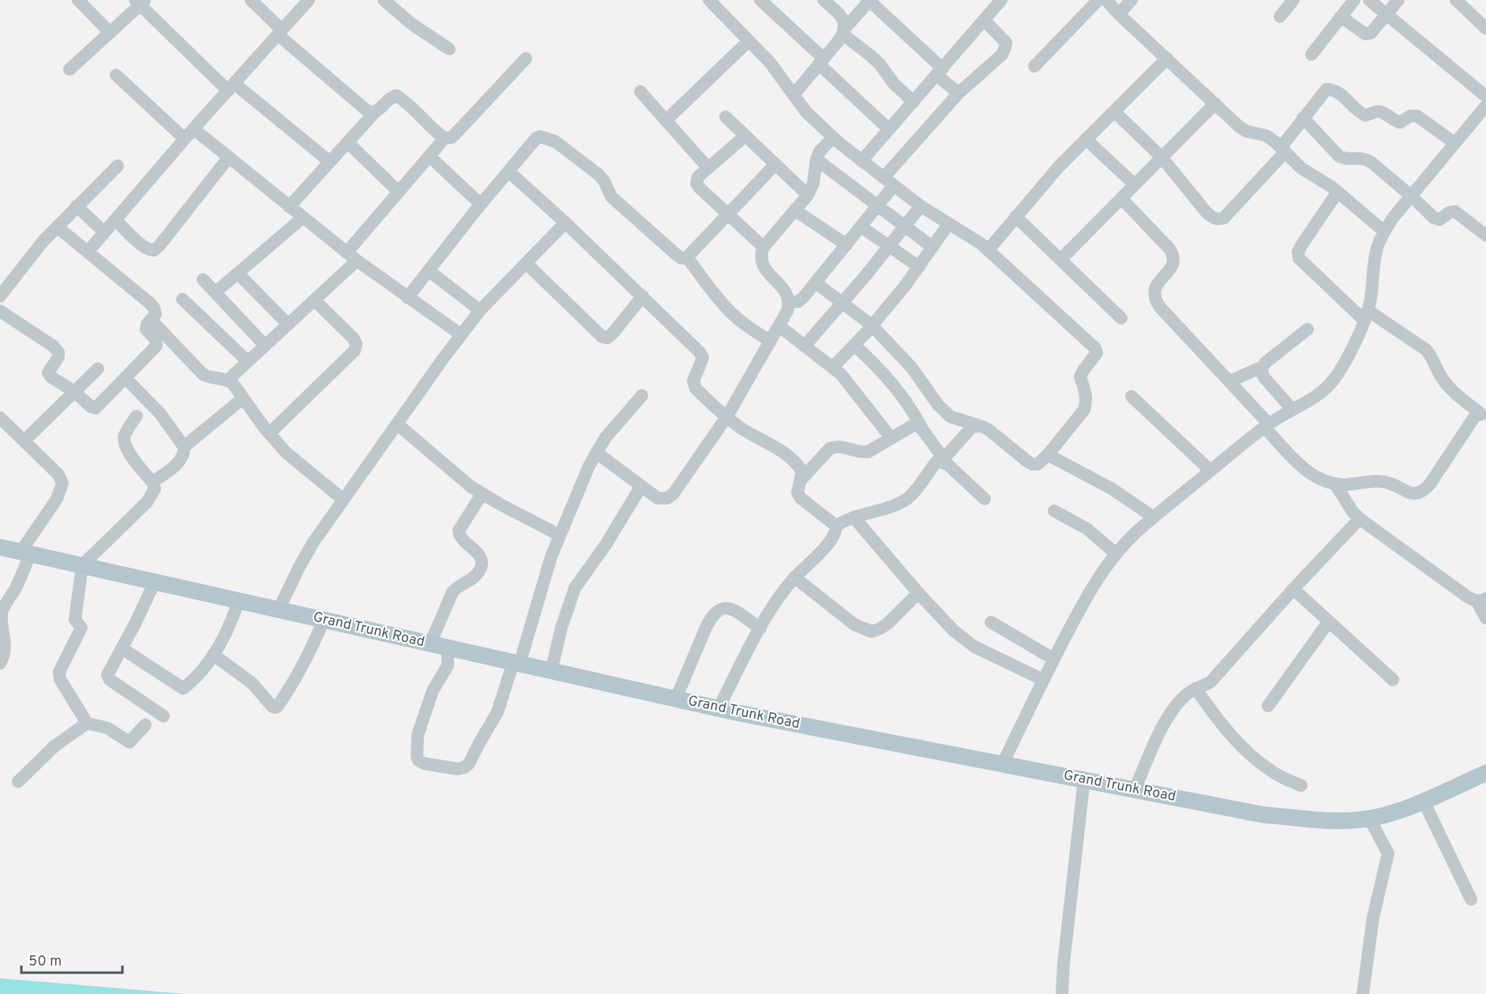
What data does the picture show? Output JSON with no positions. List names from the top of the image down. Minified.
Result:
{"streets":{"main road":["Grand Trunk Road"]},"scale_bar":"50 m"}
